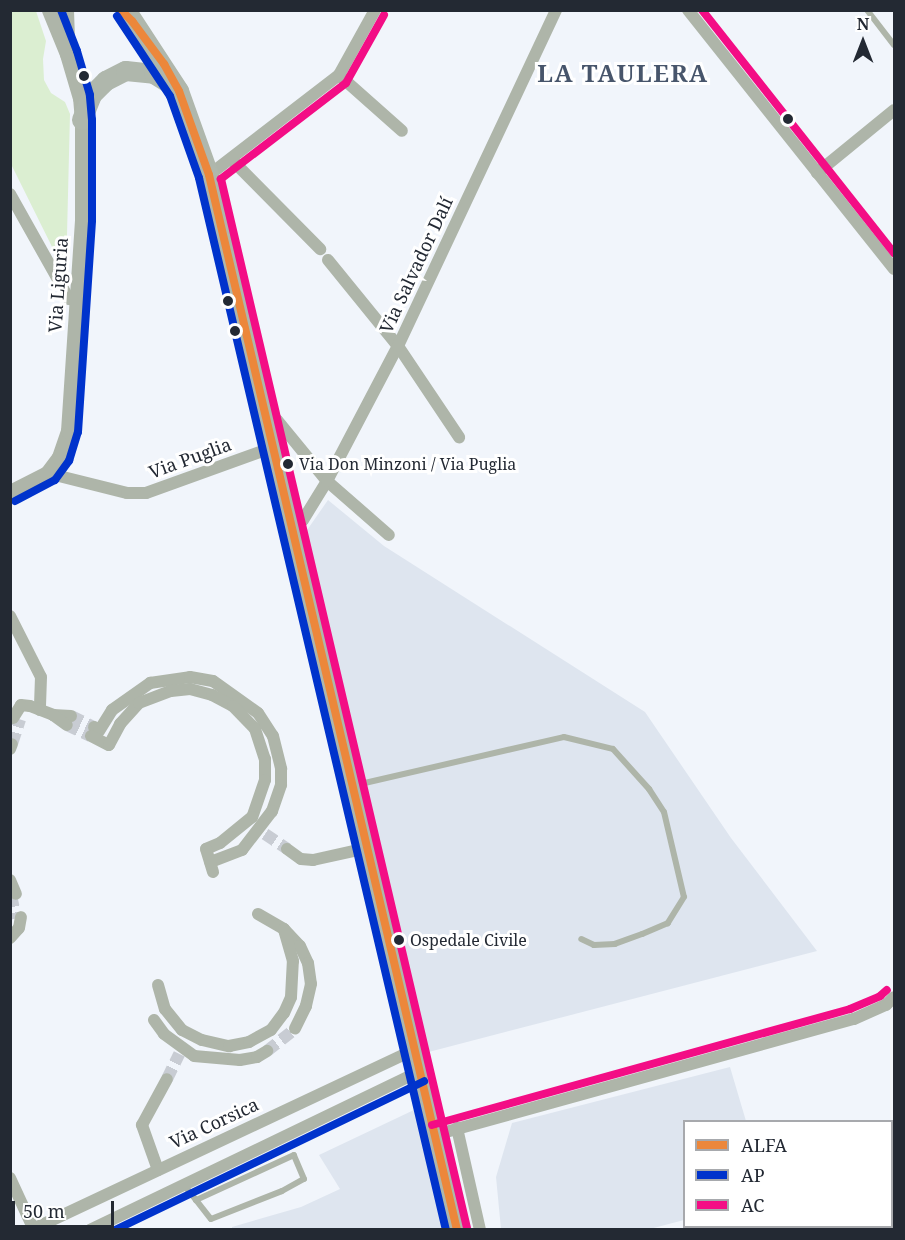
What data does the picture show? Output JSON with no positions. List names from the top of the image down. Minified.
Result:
{"streets":{"street":["Via Salvador Dalí","Via Liguria","Via Puglia","Via Corsica"]},"crossings":[["Via Liguria","Via Puglia"]],"districts":["LA TAULERA"],"places":["Via Don Minzoni / Via Puglia","Ospedale Civile"],"lines":["transit line ALFA","transit line AP","transit line AC"],"legend":["ALFA","AP","AC"],"scale_bar":"50 m","north":"top"}
